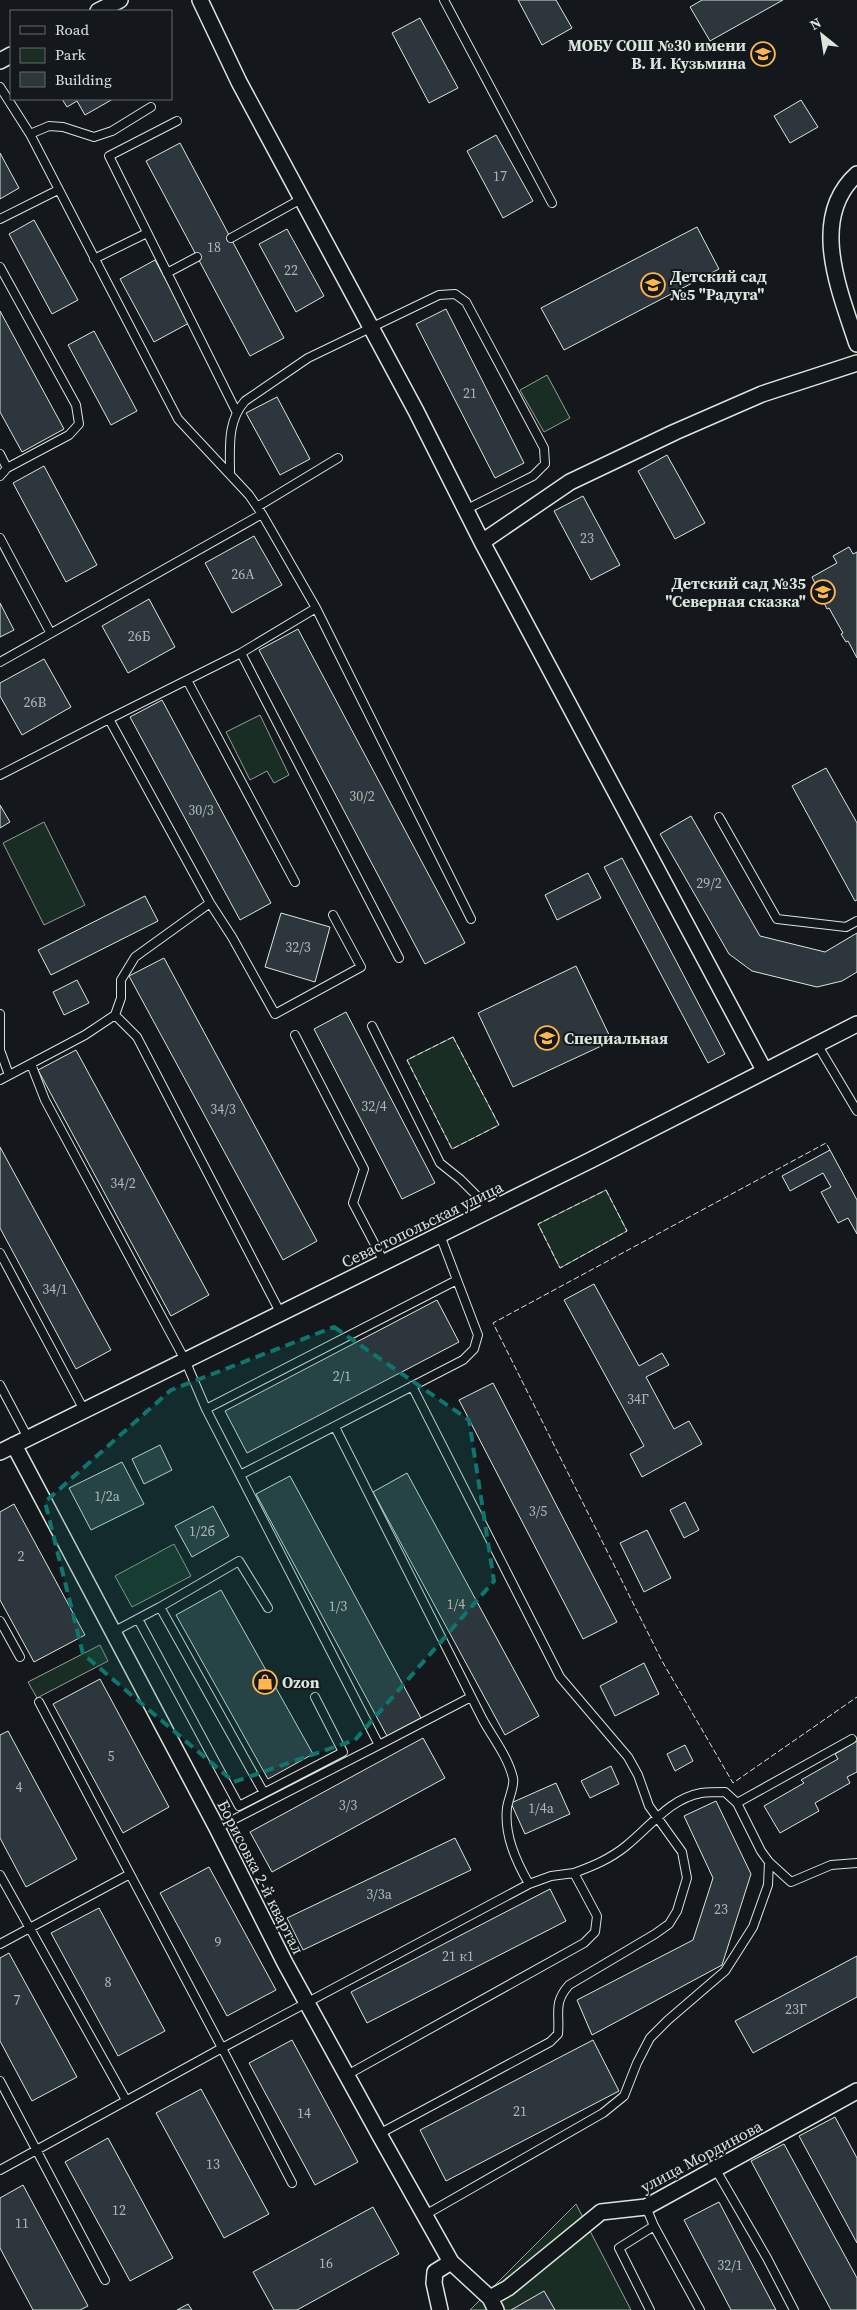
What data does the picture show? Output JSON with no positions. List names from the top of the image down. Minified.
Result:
{"streets":{"street":["Севастопольская улица","Борисовка 2-й квартал","улица Мординова"]},"crossings":[["Севастопольская улица","Борисовка 2-й квартал"],["Борисовка 2-й квартал","улица Мординова"]],"places":{"school or university":["МОБУ СОШ №30 имени В. И. Кузьмина","Детский сад №5 \"Радуга\"","Детский сад №35 \"Северная сказка\"","Специальная"],"shop":["Ozon"]},"house_numbers":["17","18","22","21","23","26А","26Б","26В","30/2","30/3","29/2","32/3","32/4","34/3","34/2","34/1","2/1","34Г","1/2а","3/5","1/2б","2","1/4","1/3","5","4","3/3","1/4а","3/3а","23","9","21 к1","8","7","23Г","21","14","13","12","11","16","32/1"],"legend":["Road","Park","Building"],"north":"top left"}
